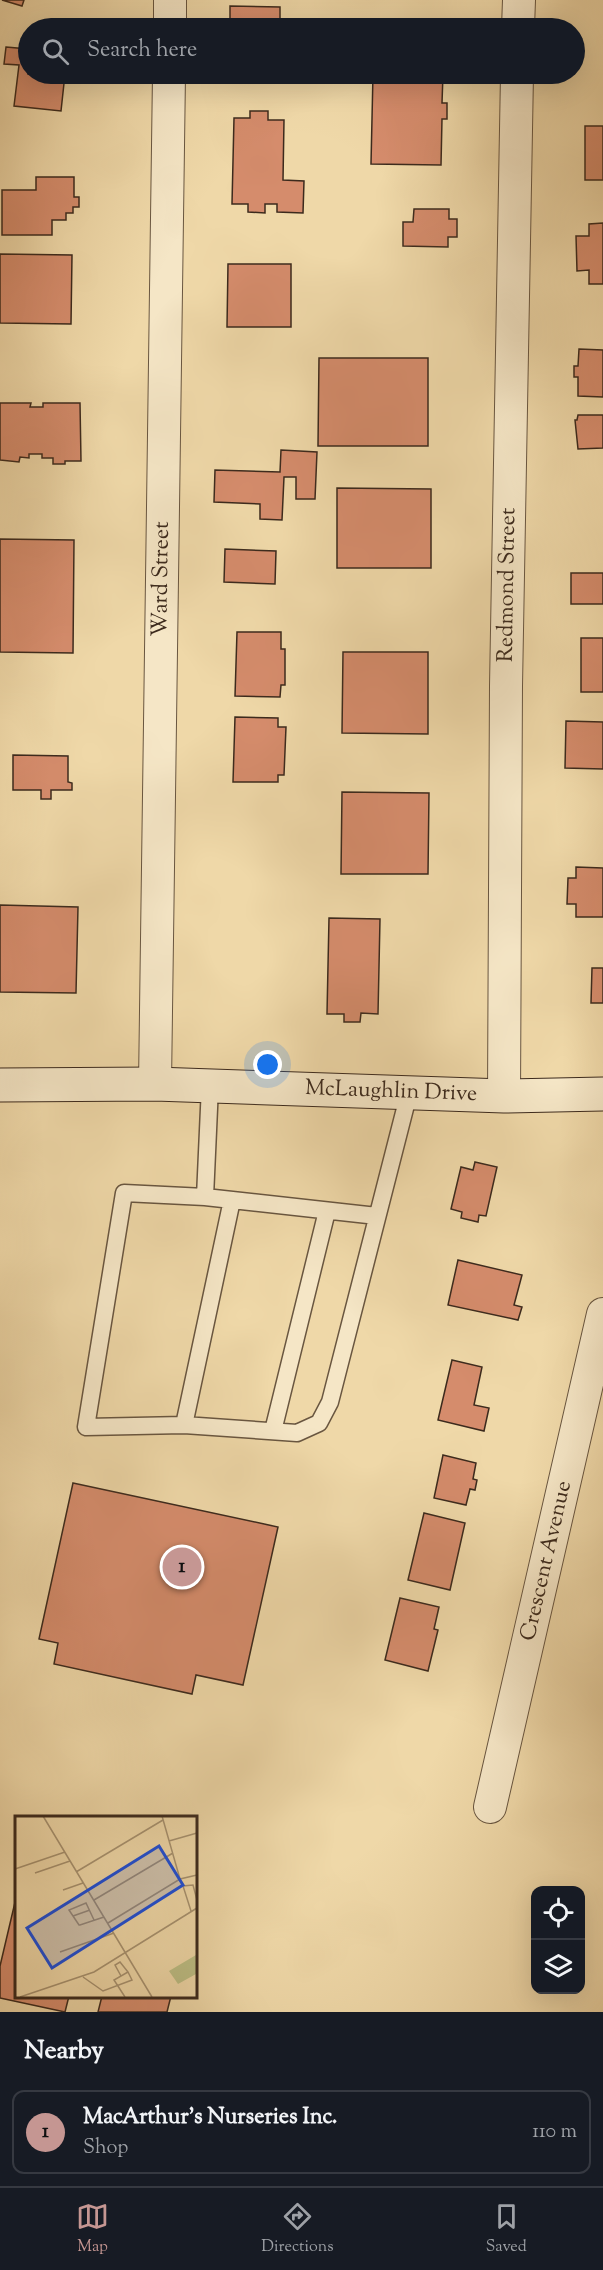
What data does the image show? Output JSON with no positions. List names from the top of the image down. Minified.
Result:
{"streets":{"main road":["McLaughlin Drive"],"street":["Ward Street","Redmond Street","Crescent Avenue"]},"crossings":[["Ward Street","McLaughlin Drive"],["Redmond Street","McLaughlin Drive"]],"page":{"search":"Search here","pins":"1","heading":"Nearby","list":[{"mark":"1","name":"MacArthur's Nurseries Inc.","note":"Shop","value":"110 m"}],"nav":["Map","Directions","Saved"]}}
